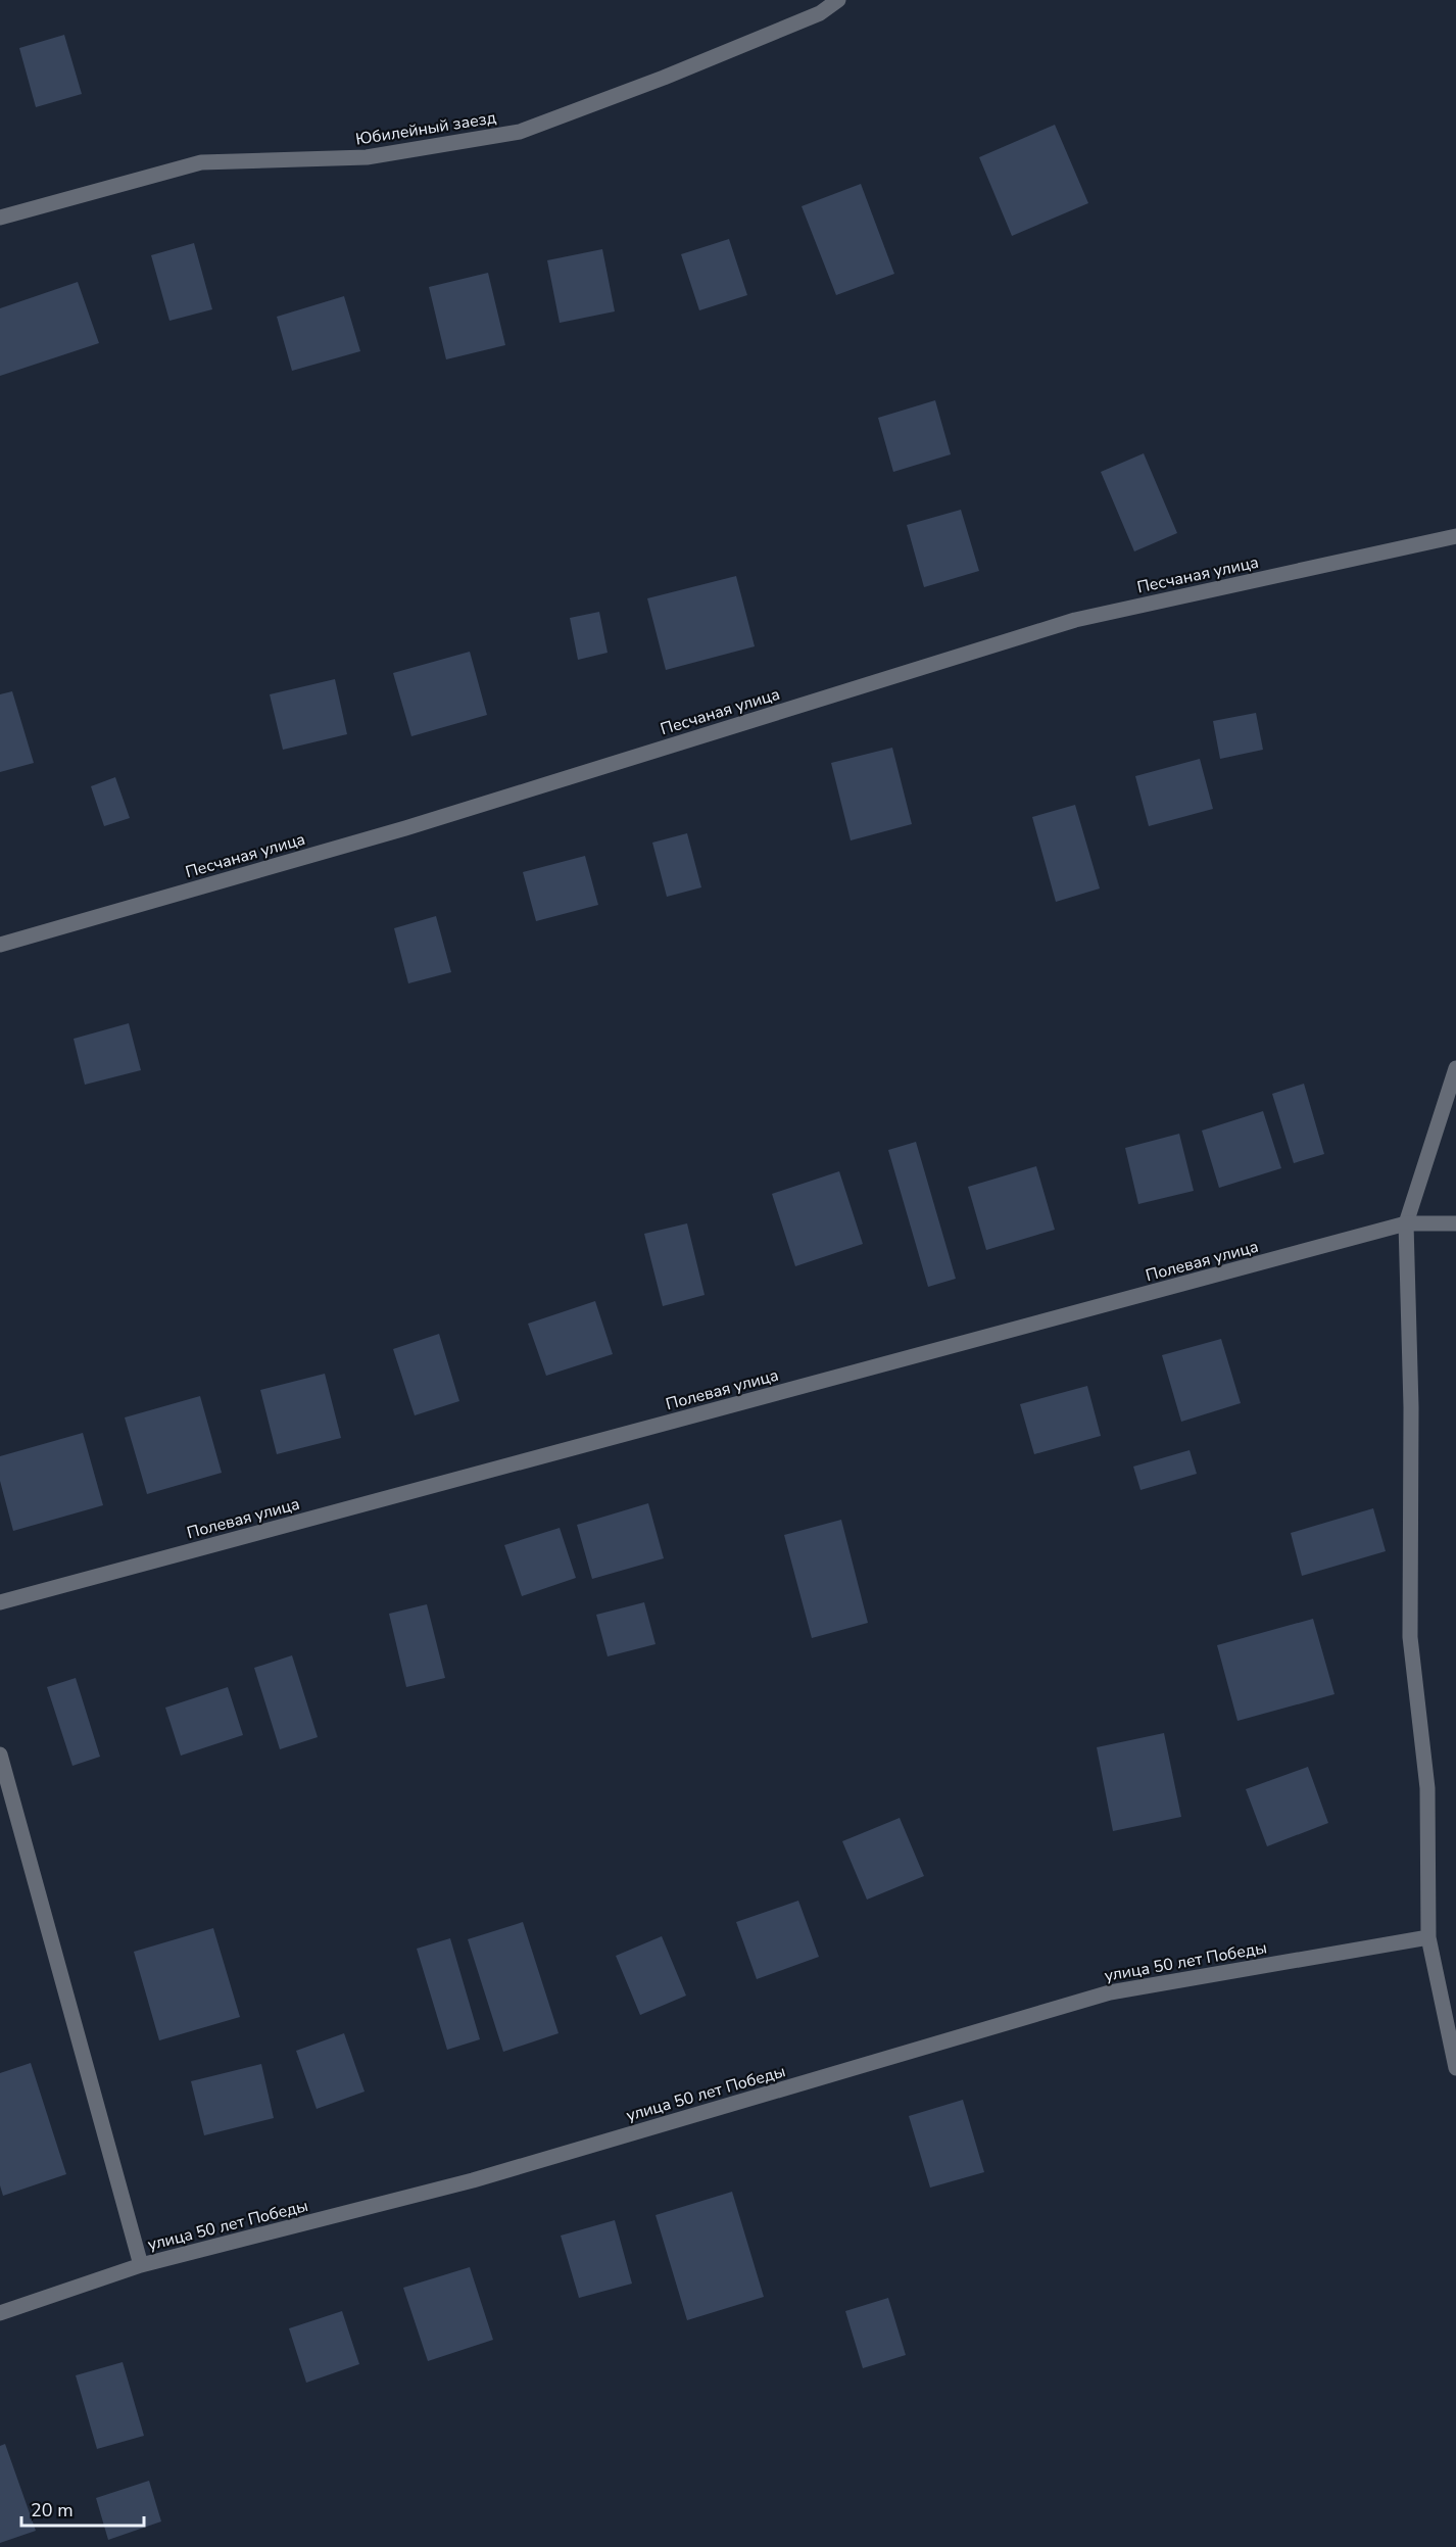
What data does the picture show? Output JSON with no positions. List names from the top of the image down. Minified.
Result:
{"streets":{"street":["Юбилейный заезд","Песчаная улица","Полевая улица","улица 50 лет Победы"]},"scale_bar":"20 m"}
